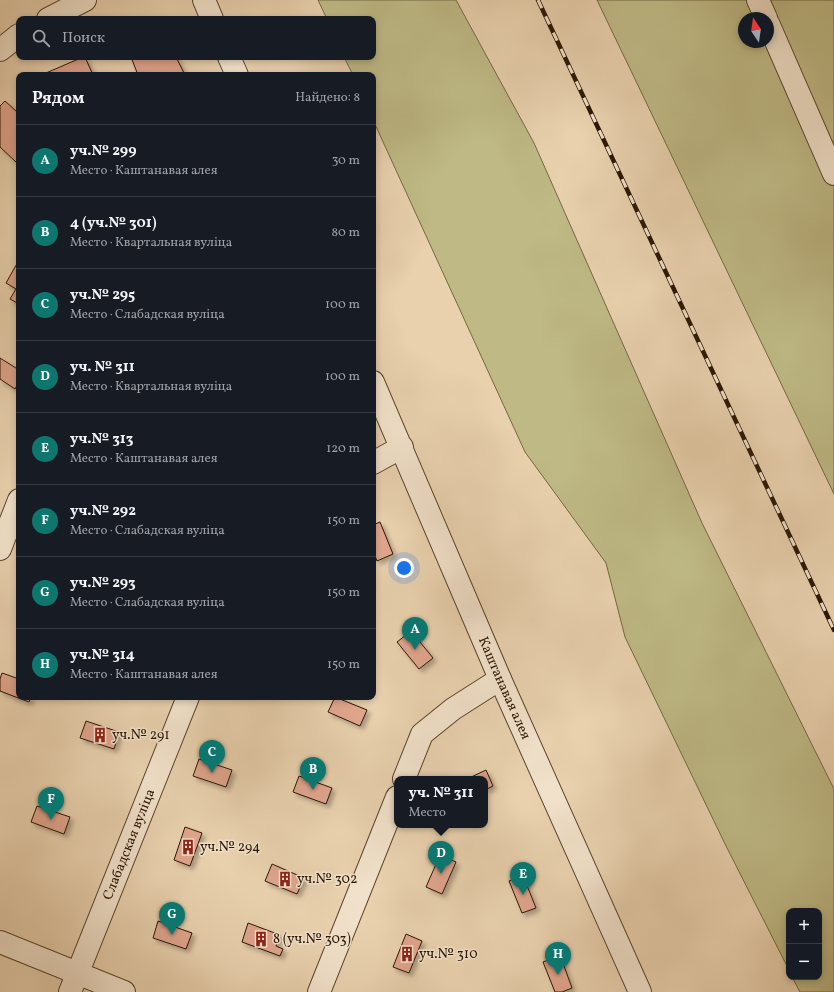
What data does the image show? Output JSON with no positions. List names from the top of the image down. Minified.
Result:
{"streets":{"street":["Каштанавая алея","Слабадская вуліца"]},"places":{"building":["уч.№ 291","уч.№ 294","уч.№ 302","8 (уч.№ 303)","уч.№ 310"]},"north":"top","page":{"search":"Поиск","heading":["Рядом","Найдено: 8"],"list":[{"mark":"A","name":"уч.№ 299","note":"Место · Каштанавая алея","value":"30 m"},{"mark":"B","name":"4 (уч.№ 301)","note":"Место · Квартальная вуліца","value":"80 m"},{"mark":"C","name":"уч.№ 295","note":"Место · Слабадская вуліца","value":"100 m"},{"mark":"D","name":"уч. № 311","note":"Место · Квартальная вуліца","value":"100 m"},{"mark":"E","name":"уч.№ 313","note":"Место · Каштанавая алея","value":"120 m"},{"mark":"F","name":"уч.№ 292","note":"Место · Слабадская вуліца","value":"150 m"},{"mark":"G","name":"уч.№ 293","note":"Место · Слабадская вуліца","value":"150 m"},{"mark":"H","name":"уч.№ 314","note":"Место · Каштанавая алея","value":"150 m"}],"pins":["A","C","B","F","D","E","G","H"],"popup":["уч. № 311","Место"],"map_buttons":["+","−"]}}
